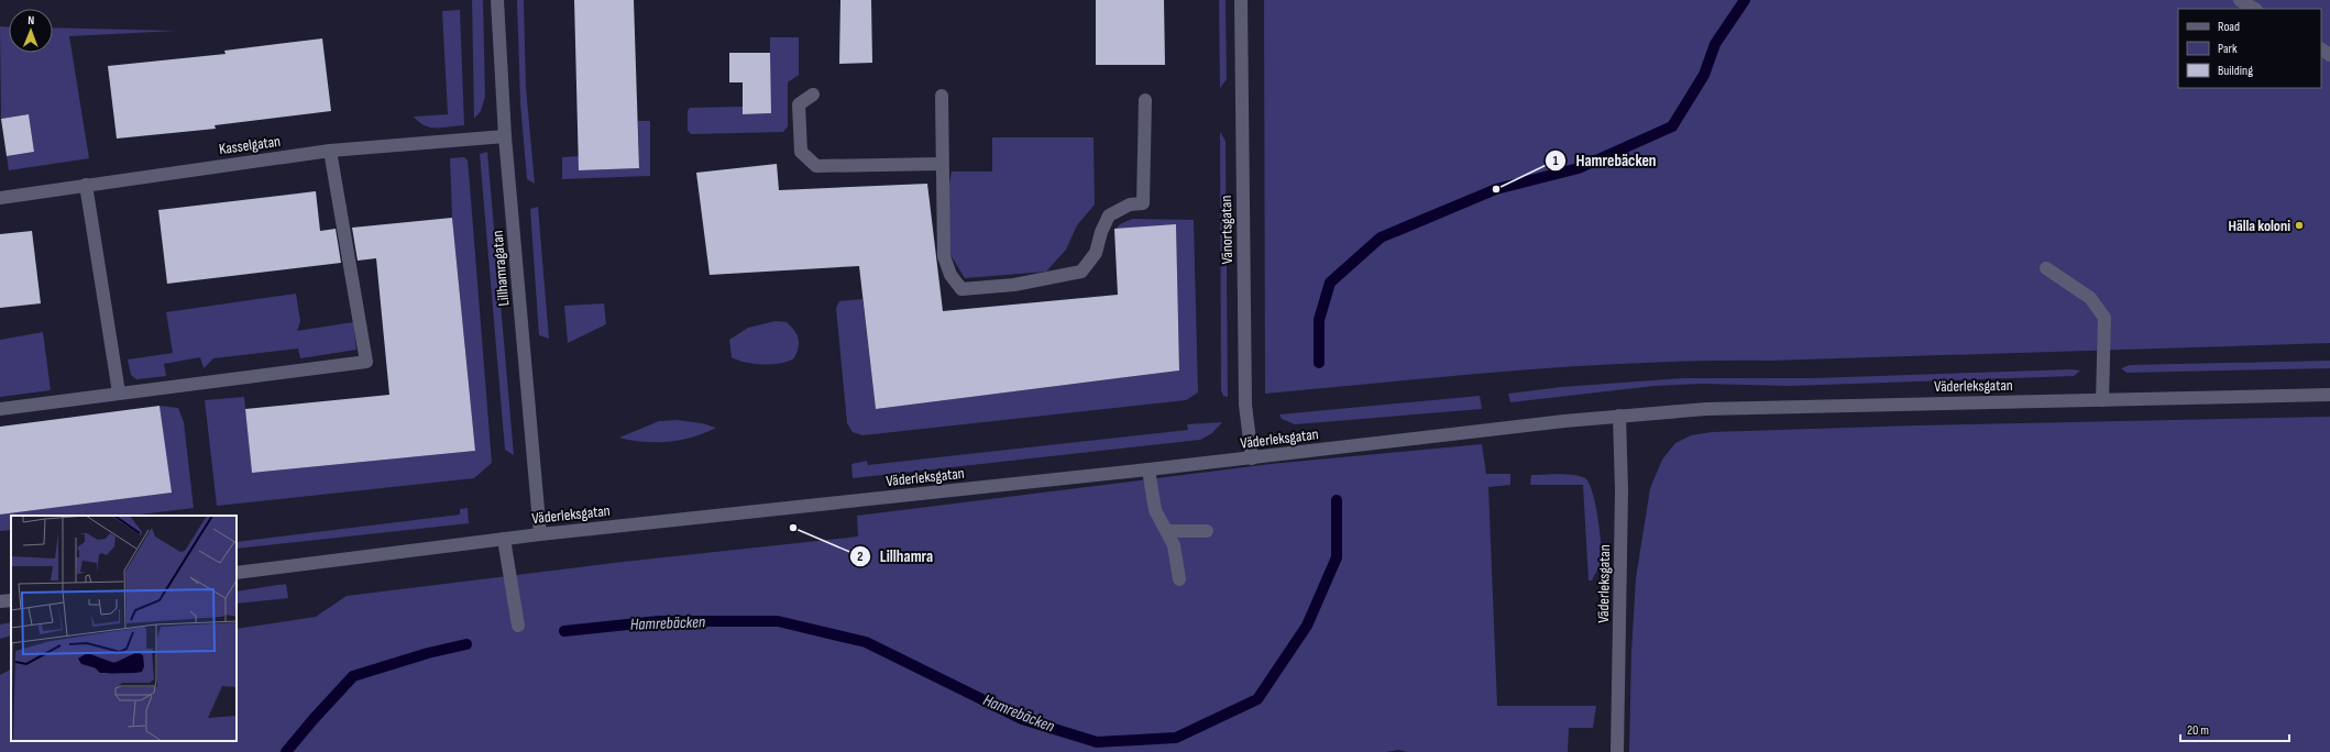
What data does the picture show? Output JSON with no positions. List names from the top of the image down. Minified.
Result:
{"streets":{"street":["Kasselgatan","Vänortsgatan","Lillhamragatan","Väderleksgatan"]},"crossings":[["Kasselgatan","Lillhamragatan"],["Vänortsgatan","Väderleksgatan"],["Lillhamragatan","Väderleksgatan"]],"water":["Hamrebäcken"],"places":["Hamrebäcken","Hälla koloni","Lillhamra"],"legend":["Road","Park","Building"],"scale_bar":"20 m","north":"top"}
